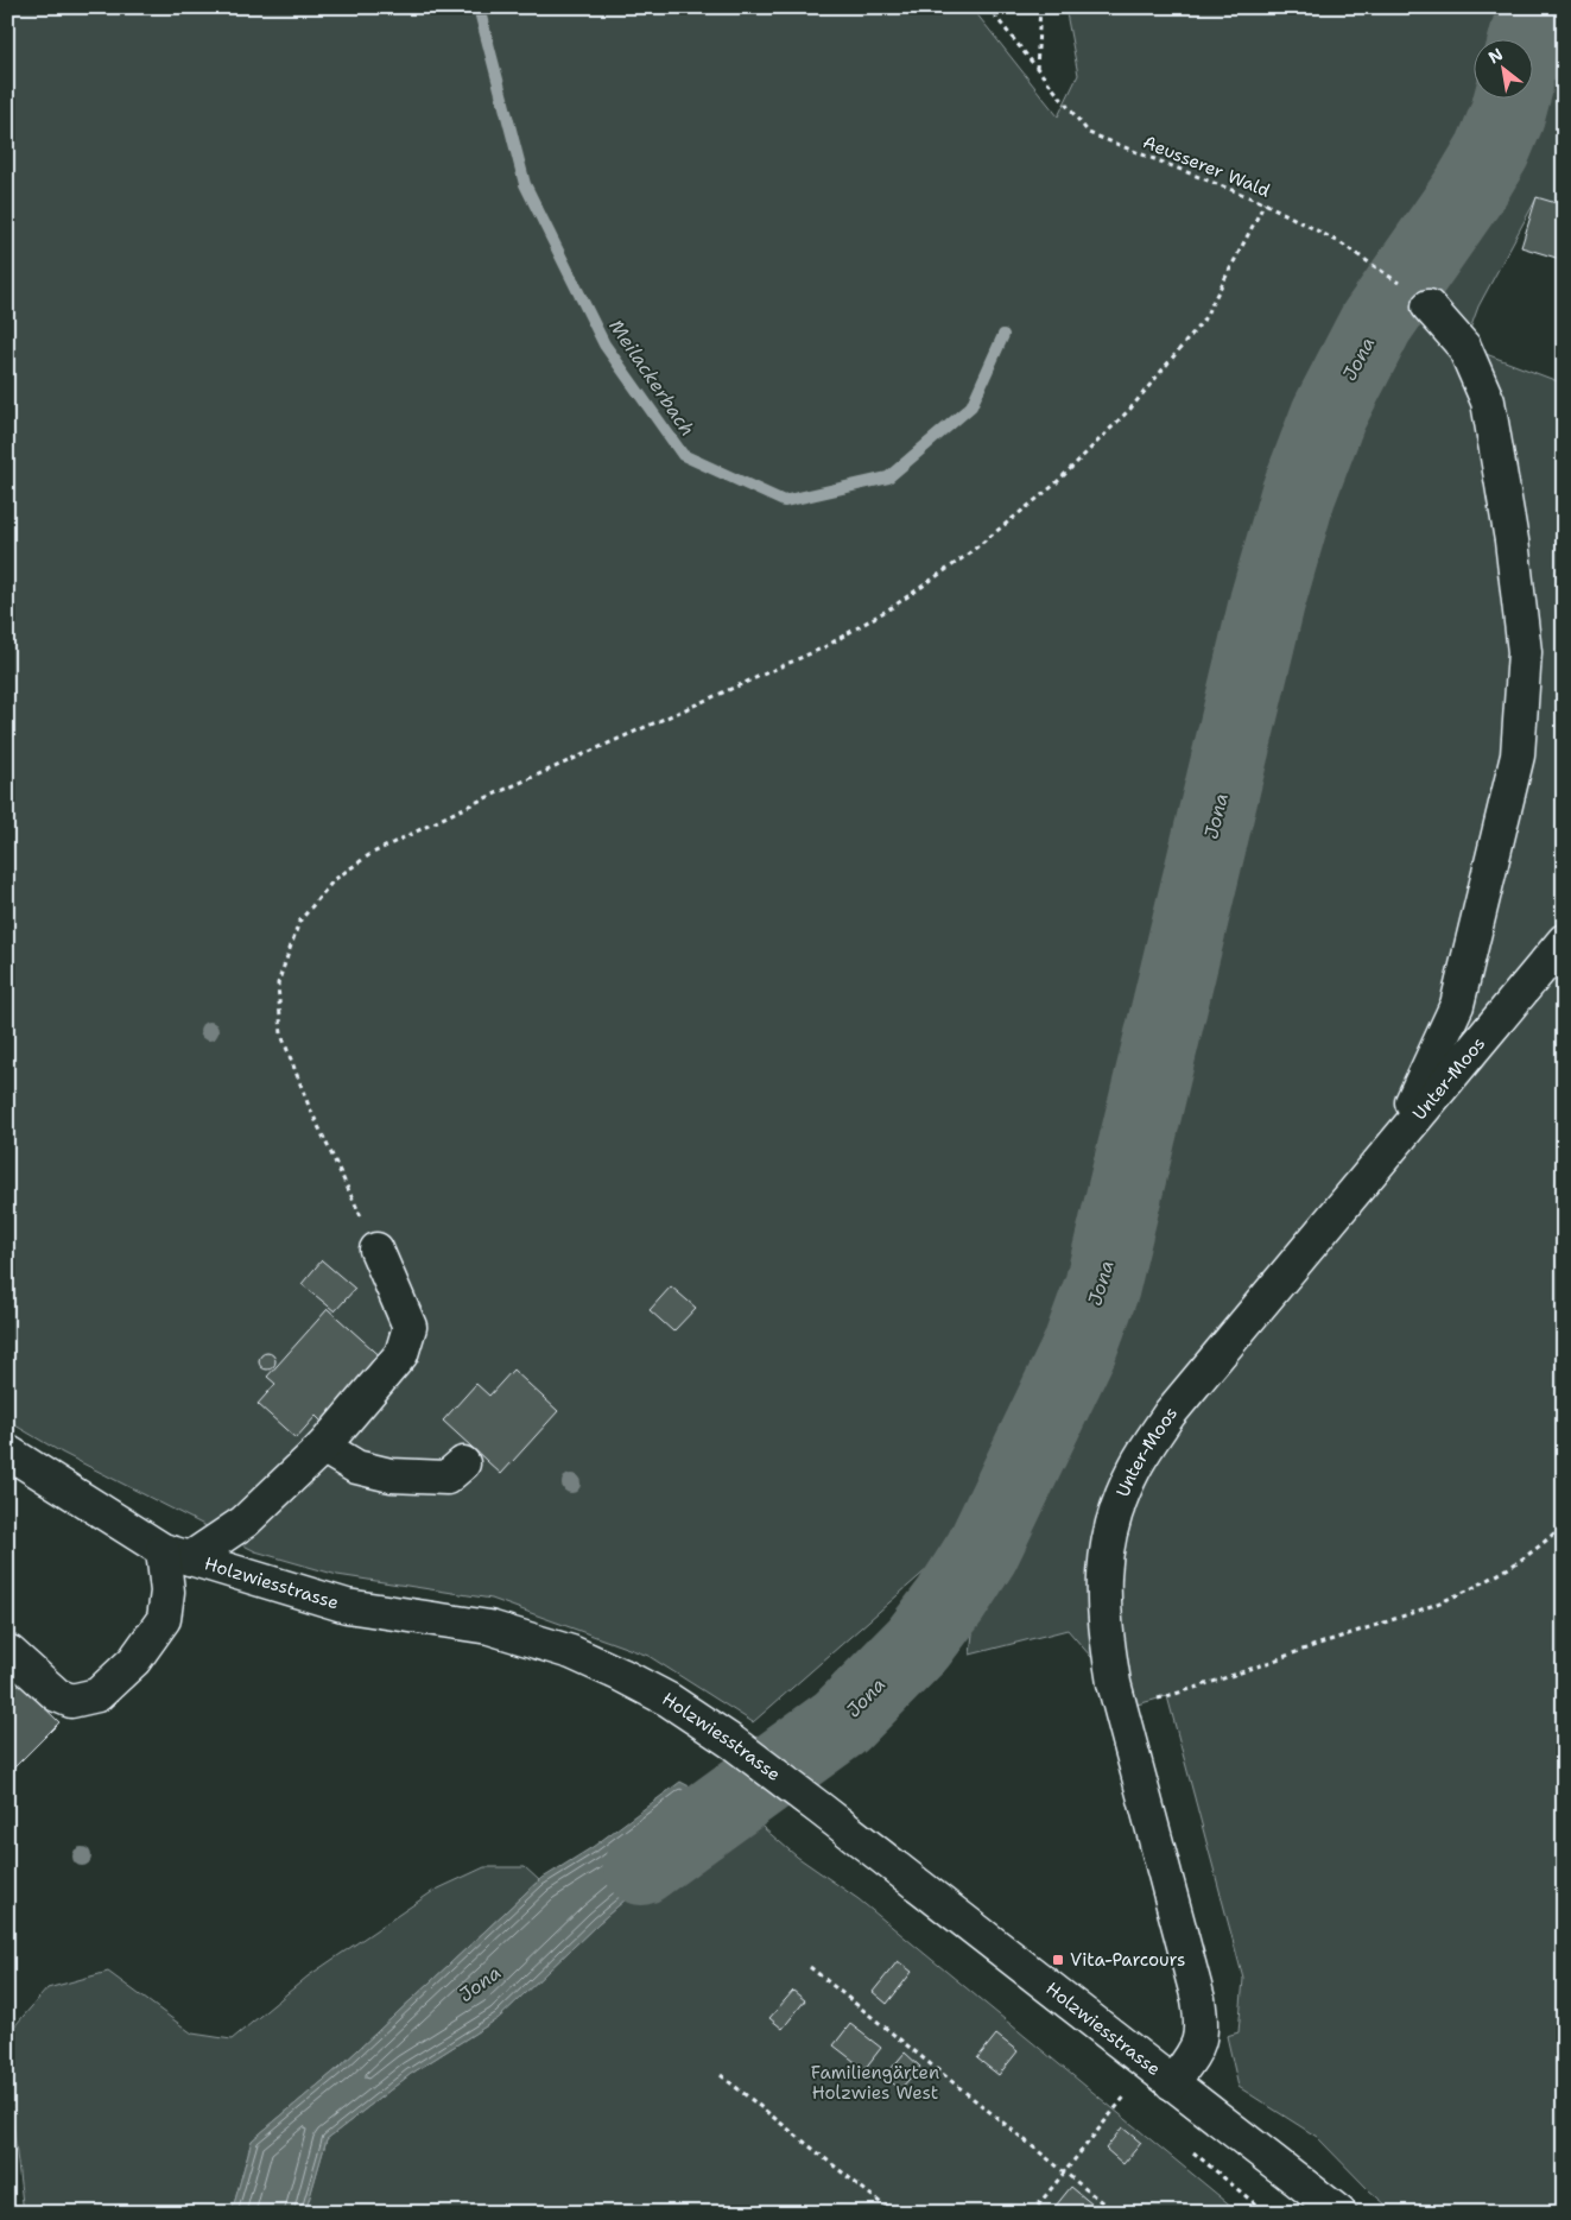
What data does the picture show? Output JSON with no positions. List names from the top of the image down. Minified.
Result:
{"streets":{"street":["Unter-Moos","Holzwiesstrasse"],"path":["Aeusserer Wald"]},"crossings":[["Unter-Moos","Holzwiesstrasse"]],"water":["Jona","Meilackerbach"],"parks":["Familiengärten Holzwies West"],"places":{"transit":["Vita-Parcours"]},"north":"top left"}
